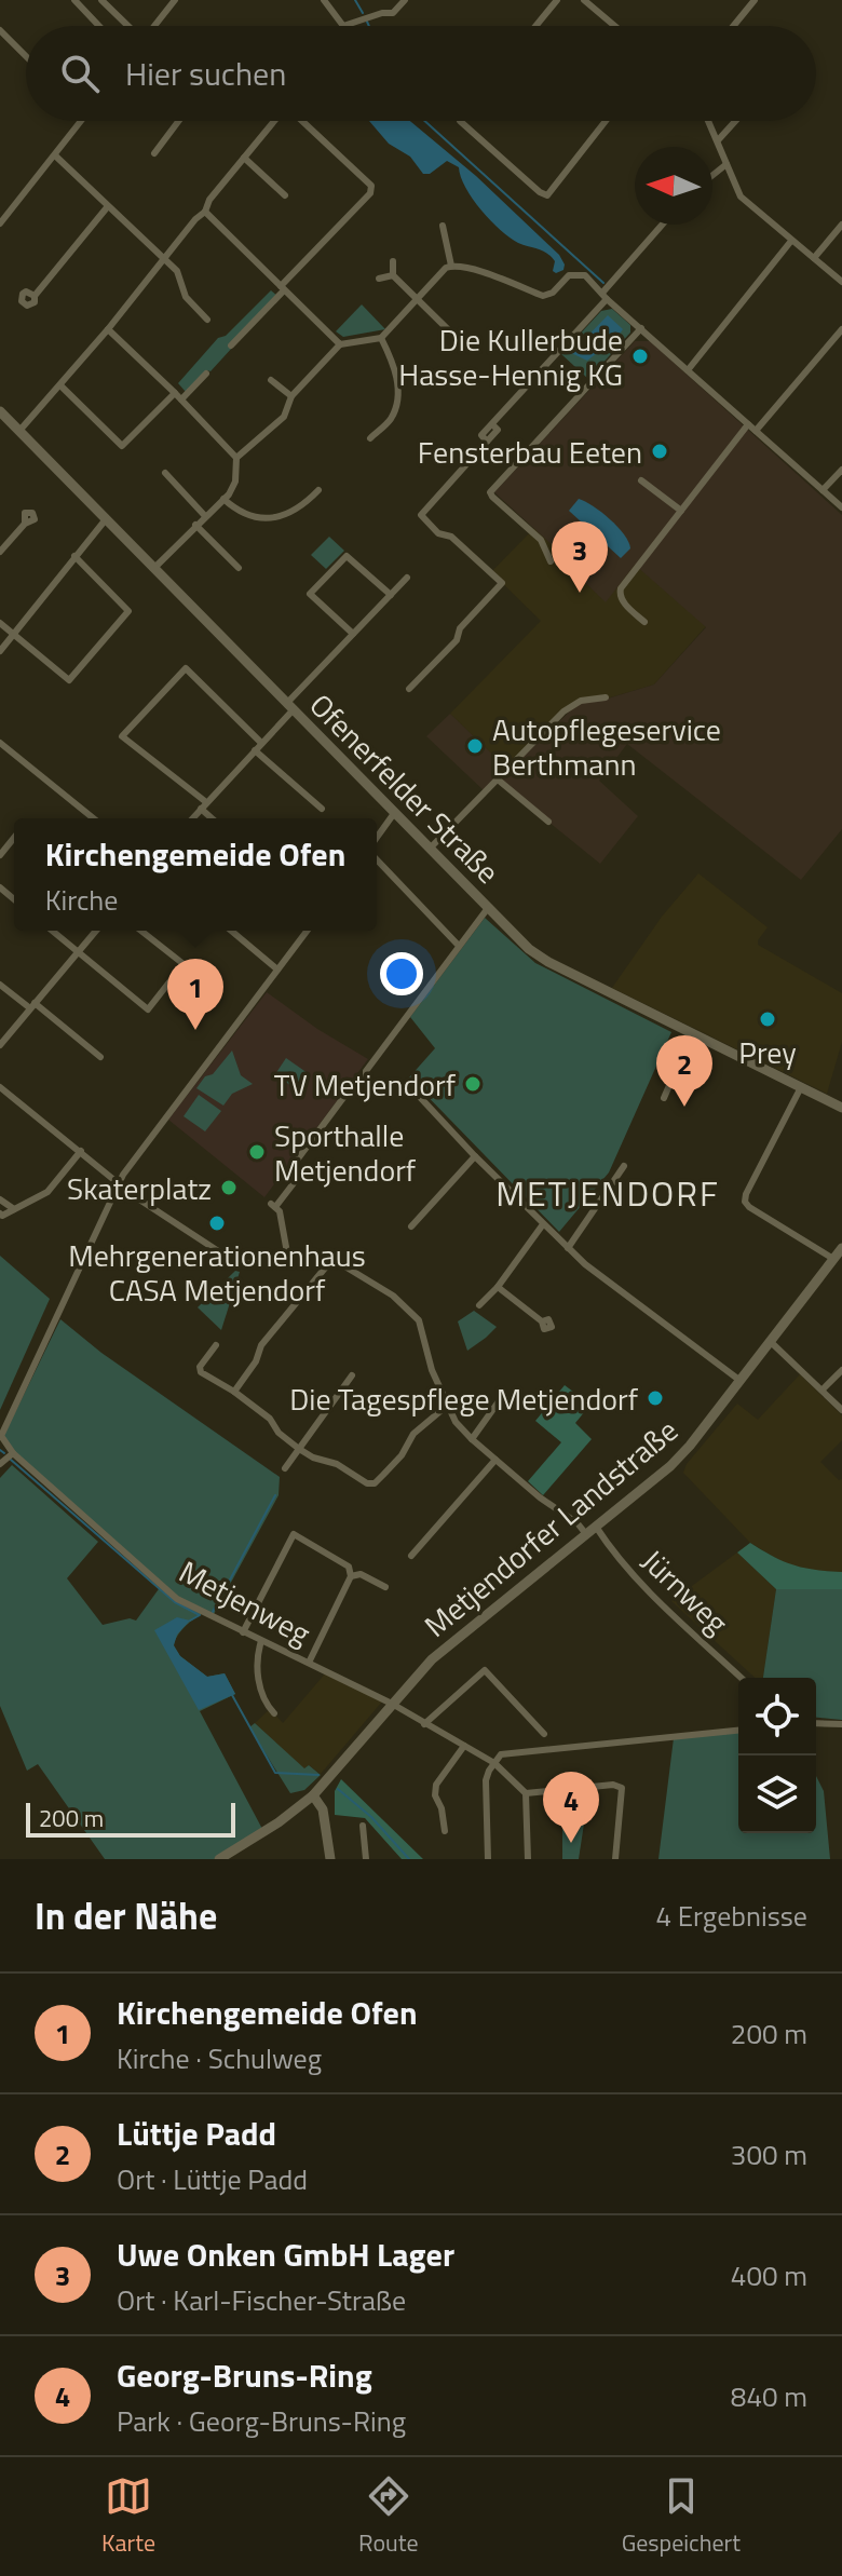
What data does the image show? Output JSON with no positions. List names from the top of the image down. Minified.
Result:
{"streets":{"street":["Ofenerfelder Straße","Metjendorfer Landstraße","Jürnweg","Metjenweg"]},"crossings":[["Metjendorfer Landstraße","Jürnweg"],["Metjendorfer Landstraße","Metjenweg"]],"districts":["METJENDORF"],"places":["Die Kullerbude Hasse-Hennig KG","Fensterbau Eeten","Autopflegeservice Berthmann","Prey","TV Metjendorf","Sporthalle Metjendorf","Skaterplatz","Mehrgenerationenhaus CASA Metjendorf","Die Tagespflege Metjendorf"],"scale_bar":"200 m","north":"left","page":{"search":"Hier suchen","pins":["3","1","2","4"],"popup":["Kirchengemeide Ofen","Kirche"],"scale":"200 m","heading":["In der Nähe","4 Ergebnisse"],"list":[{"mark":"1","name":"Kirchengemeide Ofen","note":"Kirche · Schulweg","value":"200 m"},{"mark":"2","name":"Lüttje Padd","note":"Ort · Lüttje Padd","value":"300 m"},{"mark":"3","name":"Uwe Onken GmbH Lager","note":"Ort · Karl-Fischer-Straße","value":"400 m"},{"mark":"4","name":"Georg-Bruns-Ring","note":"Park · Georg-Bruns-Ring","value":"840 m"}],"nav":["Karte","Route","Gespeichert"]}}
